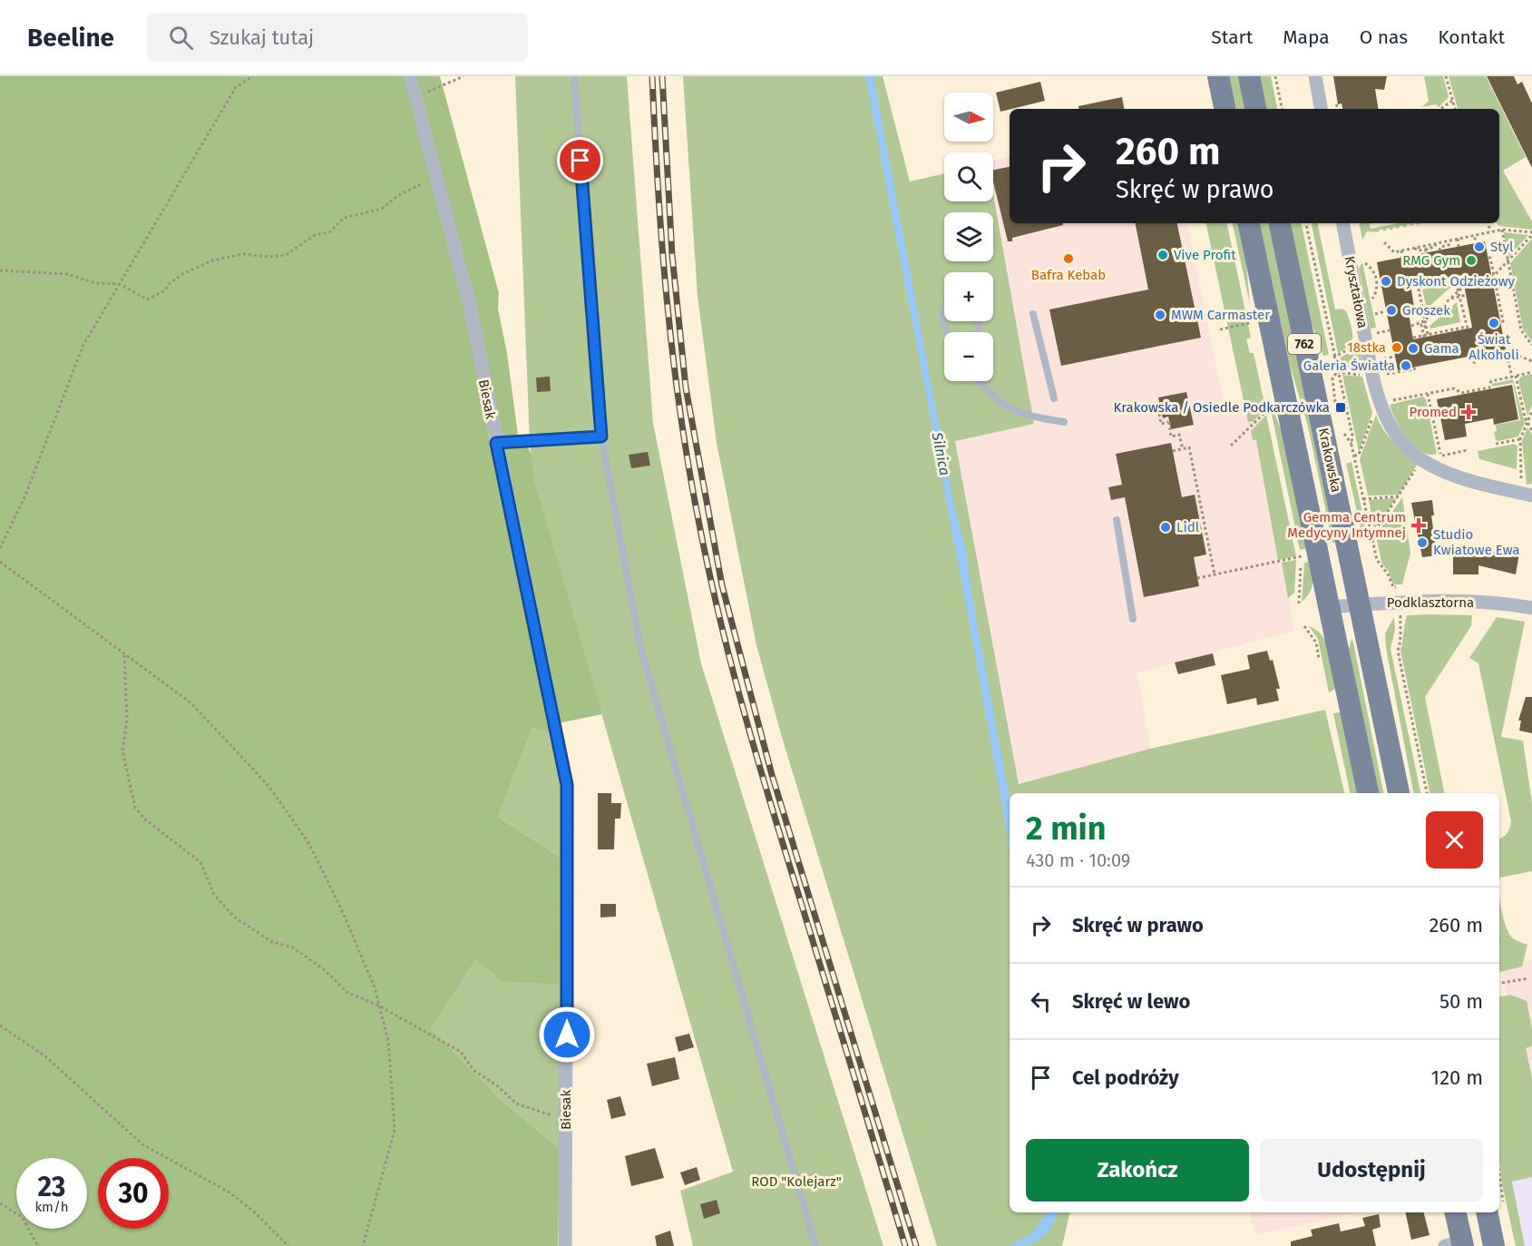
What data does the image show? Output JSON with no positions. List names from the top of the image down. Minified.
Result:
{"streets":{"main road":["762","Krakowska"],"street":["Kryształowa","Biesak","Podklasztorna"]},"crossings":[["762","Podklasztorna"],["Krakowska","Podklasztorna"]],"water":["Silnica"],"parks":["ROD \"Kolejarz\""],"places":{"other":["Styl","Vive Profit","Bafra Kebab","RMG Gym","Dyskont Odzieżowy","Groszek","MWM Carmaster","Świat Alkoholi","18stka","Gama","Galeria Światła","Lidl","Studio Kwiatowe Ewa"],"transit":["Krakowska / Osiedle Podkarczówka"],"health":["Promed","Gemma Centrum Medycyny Intymnej"]},"north":"right","page":{"header":"Beeline","search":"Szukaj tutaj","nav":["Start","Mapa","O nas","Kontakt"],"map_buttons":["+","−"],"turn":["260 m","Skręć w prawo"],"heading":["2 min","430 m · 10:09"],"list":[{"name":"Skręć w prawo","value":"260 m"},{"name":"Skręć w lewo","value":"50 m"},{"name":"Cel podróży","value":"120 m"}],"buttons":["Zakończ","Udostępnij"],"speed":"23 km/h","limit":"30"}}
